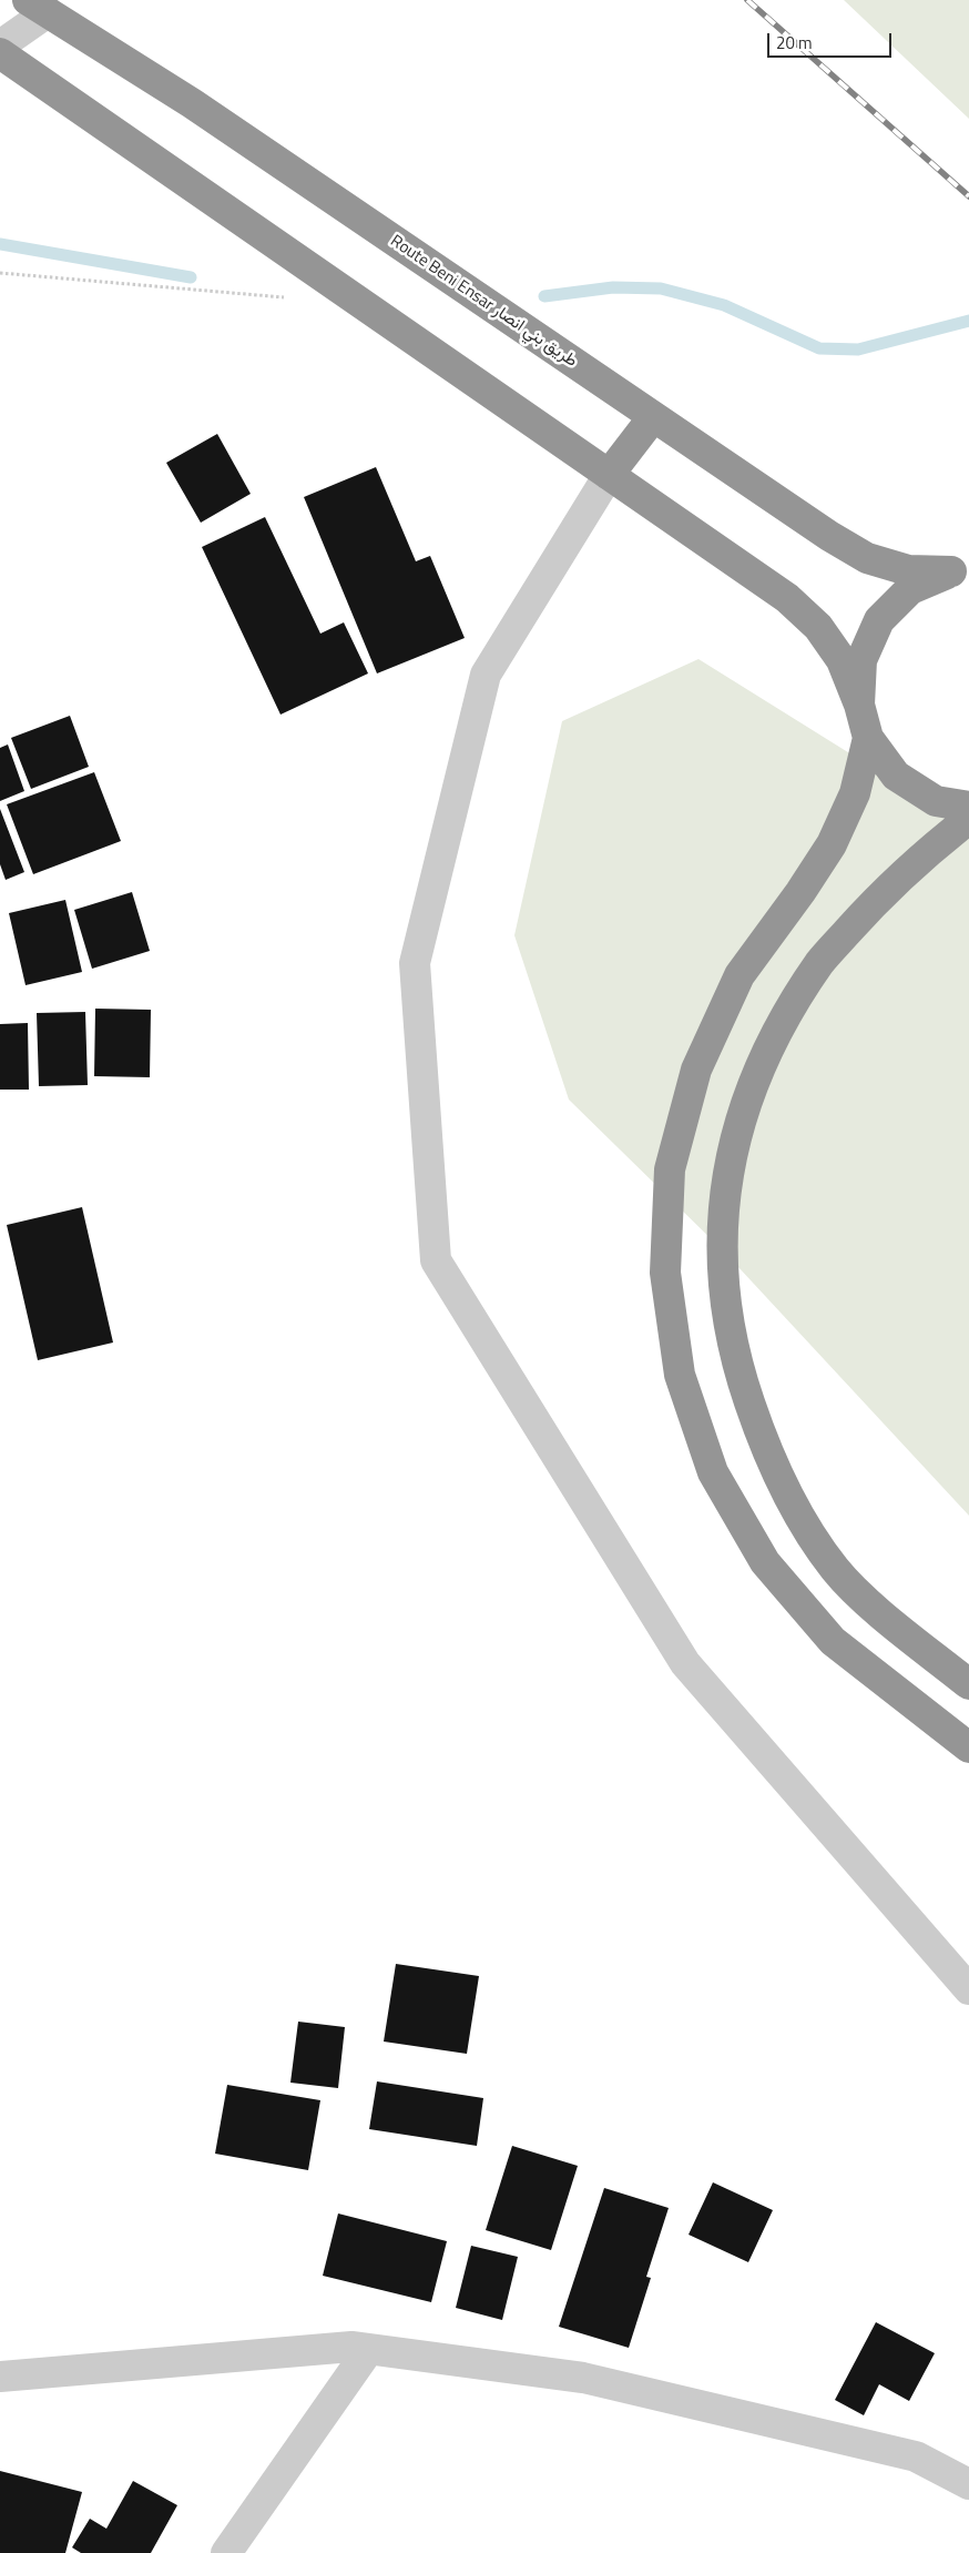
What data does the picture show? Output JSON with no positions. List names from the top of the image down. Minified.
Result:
{"streets":{"highway":["Route Beni Ensar طريق بني انصار"]},"scale_bar":"20 m"}
